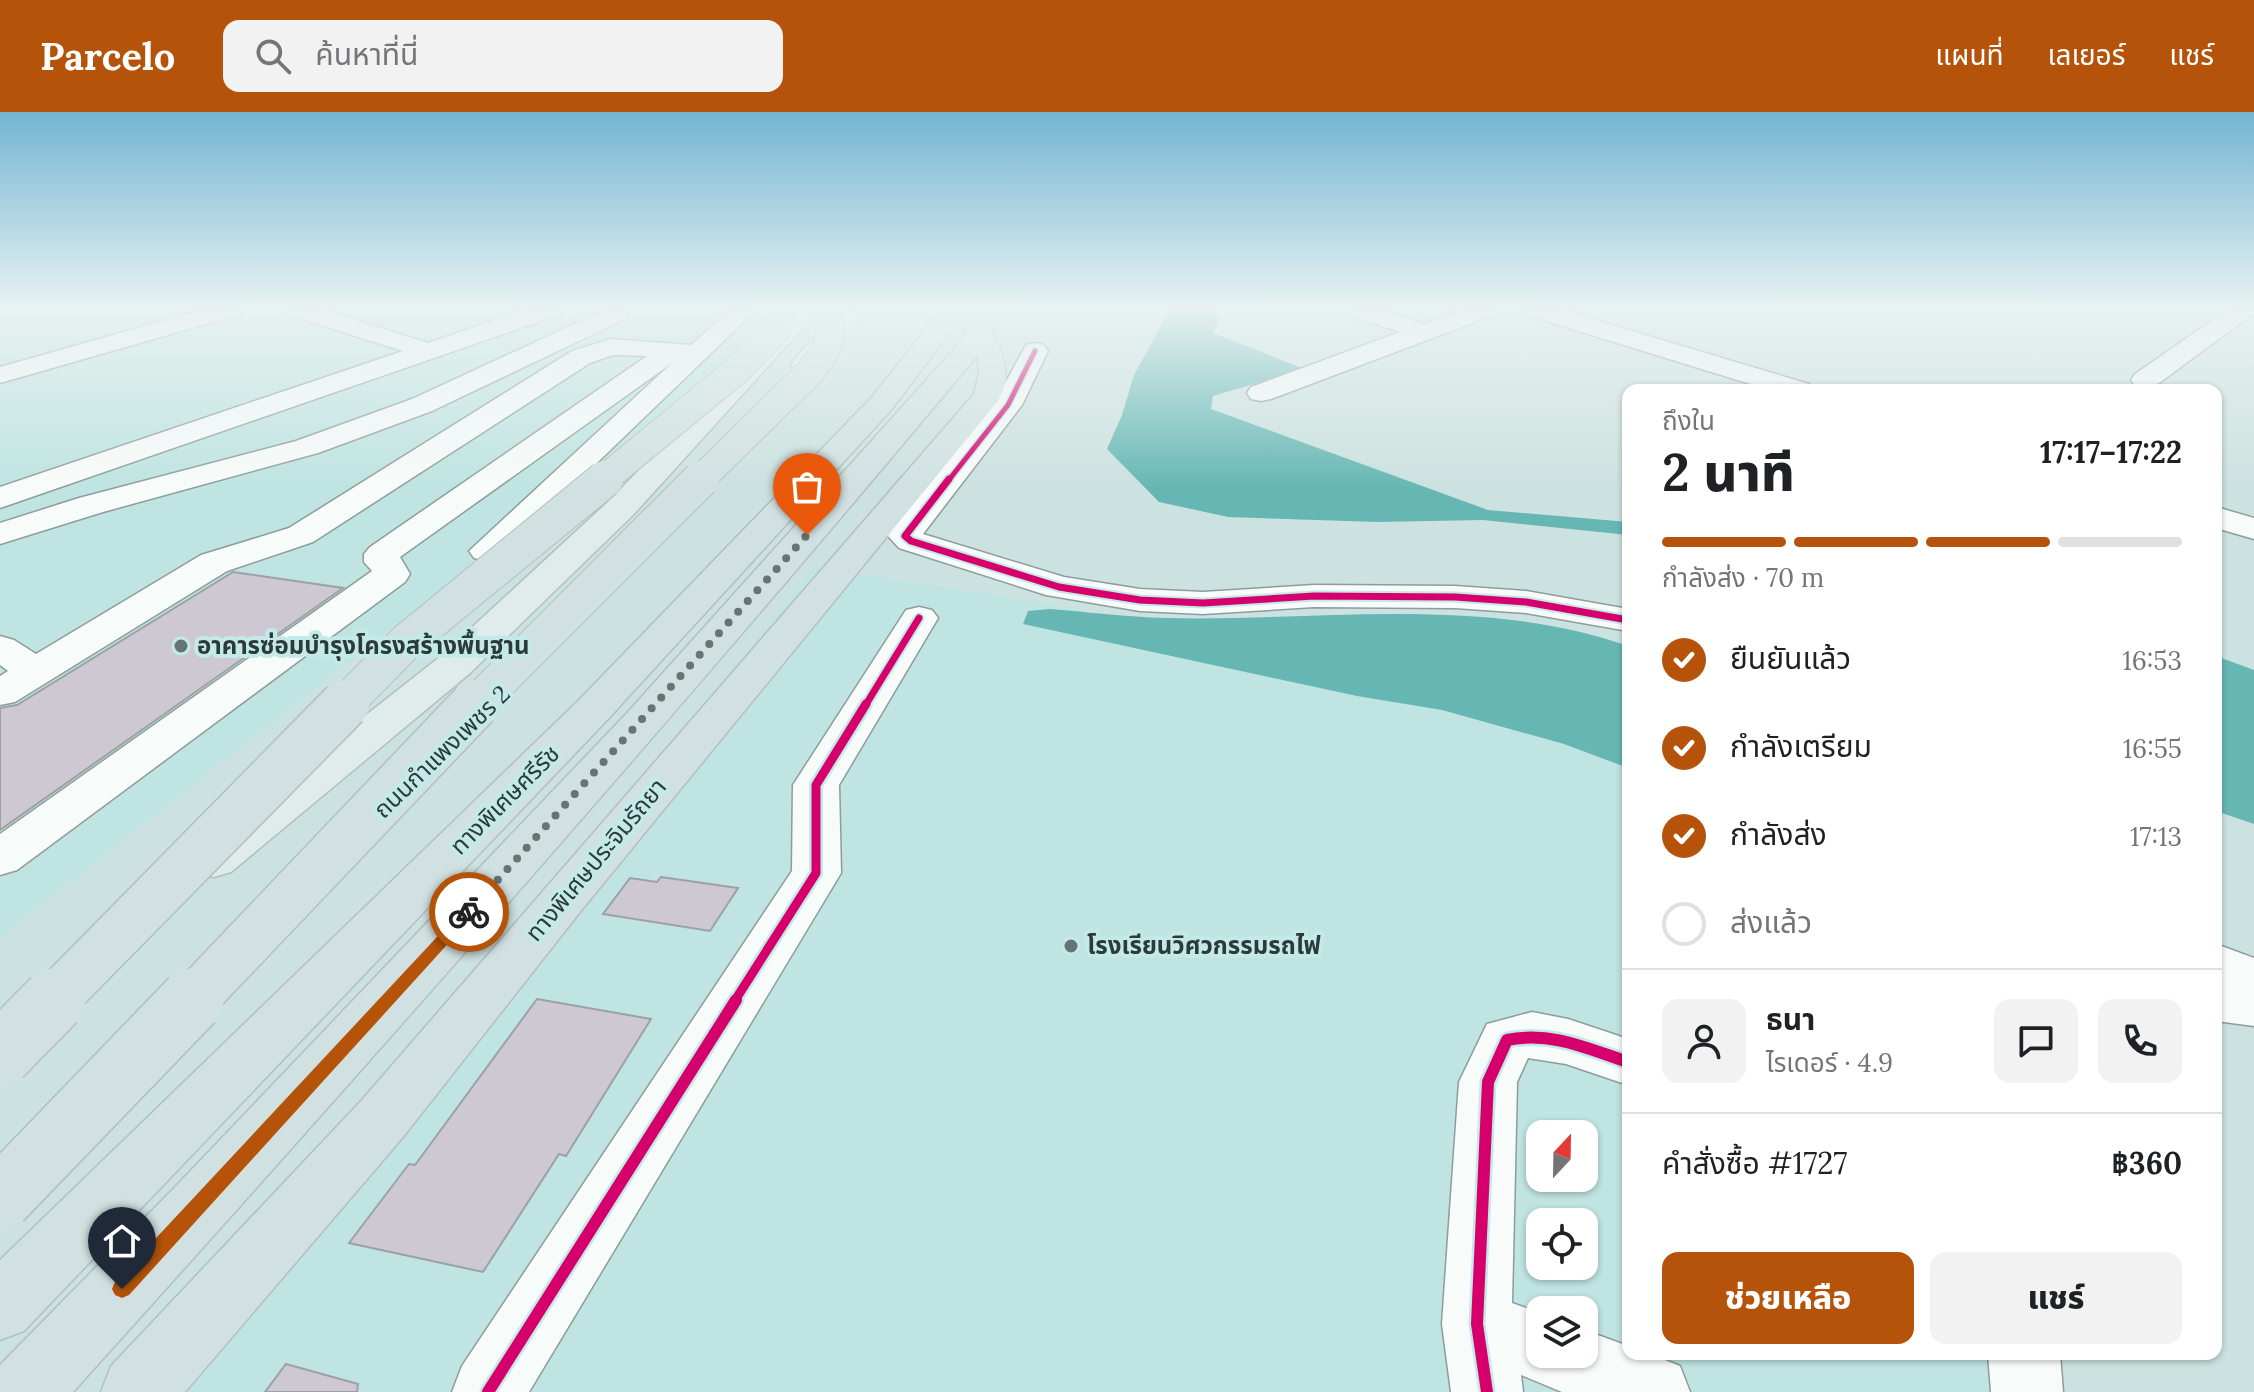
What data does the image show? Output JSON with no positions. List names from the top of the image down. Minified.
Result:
{"streets":{"highway":["ทางพิเศษศรีรัช","ทางพิเศษประจิมรัถยา"],"main road":["ถนนกำแพงเพชร 2"]},"places":["อาคารซ่อมบำรุงโครงสร้างพื้นฐาน","โรงเรียนวิศวกรรมรถไฟ"],"north":"top","page":{"header":"Parcelo","search":"ค้นหาที่นี่","nav":["แผนที่","เลเยอร์","แชร์"],"heading":["2 นาที","ถึงใน","17:17–17:22"],"panel":["ธนา","ไรเดอร์ · 4.9","คำสั่งซื้อ #1727","฿360"],"bar":"กำลังส่ง · 70 m","list":[["ยืนยันแล้ว","16:53"],["กำลังเตรียม","16:55"],["กำลังส่ง","17:13"],"ส่งแล้ว"],"buttons":["ช่วยเหลือ","แชร์"]}}
